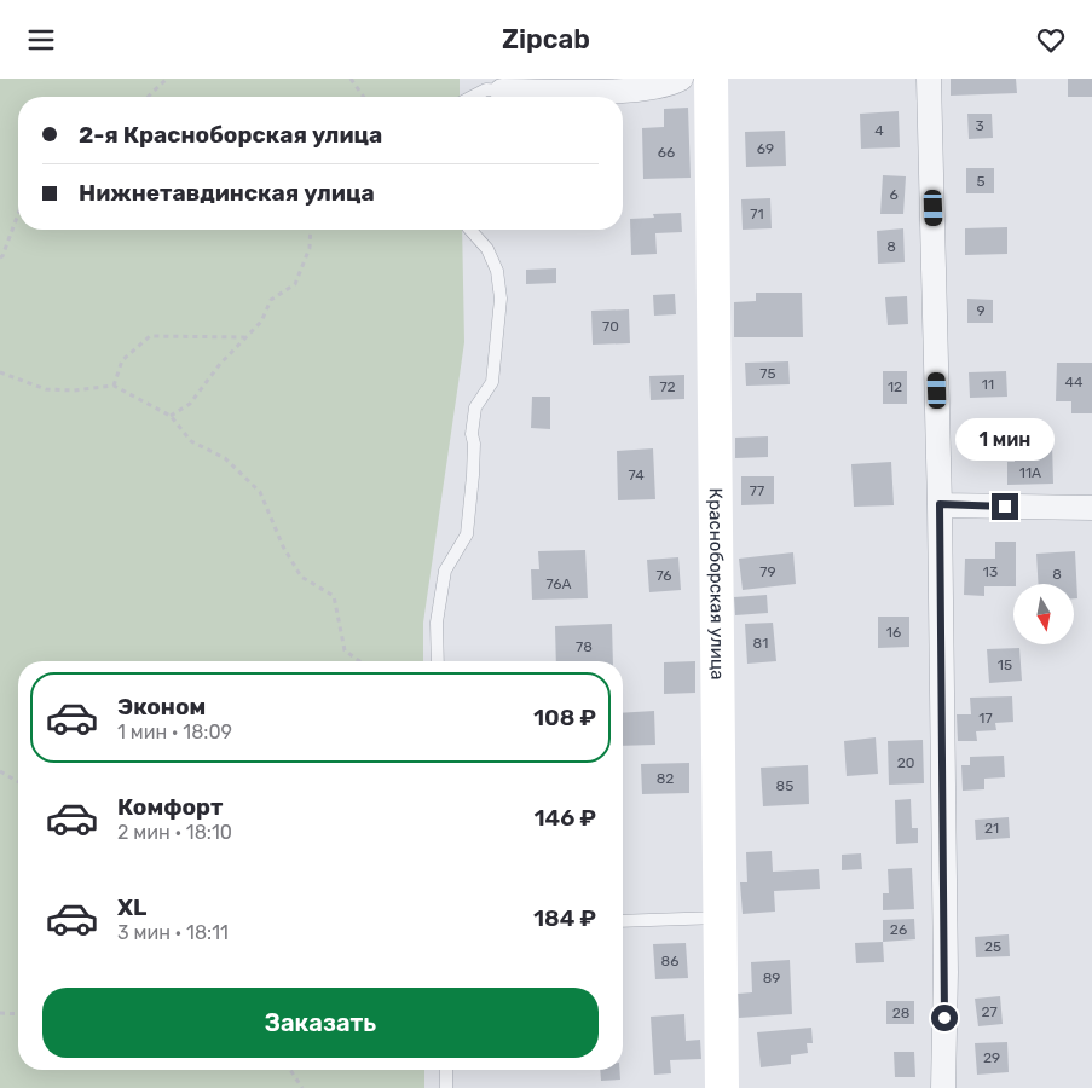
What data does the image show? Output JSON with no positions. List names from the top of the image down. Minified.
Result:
{"streets":{"street":["Красноборская улица"]},"house_numbers":["3","4","69","66","5","6","71","8","9","70","75","44","11","72","12","11А","74","77","79","13","8","76","76А","16","81","78","15","17","20","82","85","21","26","25","86","89","27","28","29"],"north":"bottom","page":{"header":"Zipcab","banner":["2-я Красноборская улица","Нижнетавдинская улица"],"bubble":"1 мин","list":[{"name":"Эконом","note":"1 мин · 18:09","value":"108 ₽"},{"name":"Комфорт","note":"2 мин · 18:10","value":"146 ₽"},{"name":"XL","note":"3 мин · 18:11","value":"184 ₽"}],"buttons":"Заказать"}}
